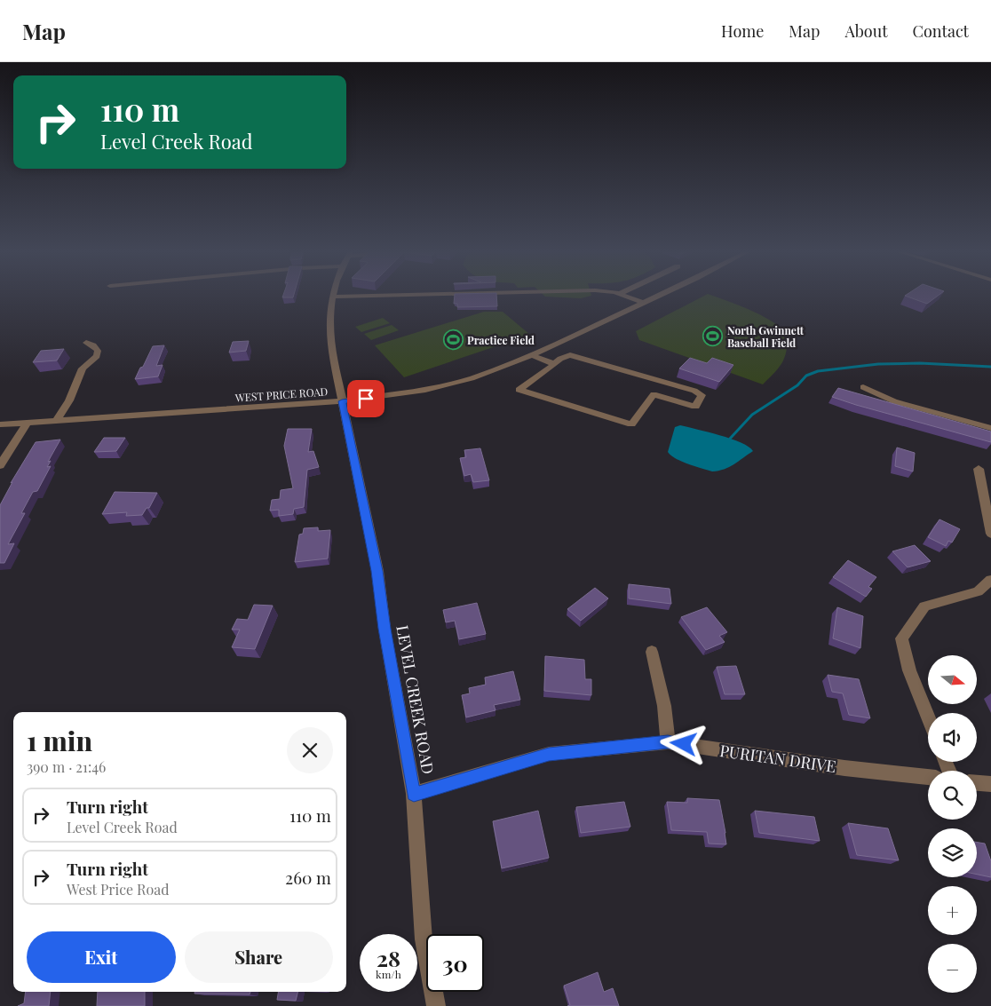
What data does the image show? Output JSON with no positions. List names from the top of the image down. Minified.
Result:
{"streets":{"street":["WEST PRICE ROAD","LEVEL CREEK ROAD","PURITAN DRIVE"]},"crossings":[["WEST PRICE ROAD","LEVEL CREEK ROAD"],["LEVEL CREEK ROAD","PURITAN DRIVE"]],"places":{"sports":["North Gwinnett Baseball Field","Practice Field"]},"north":"right","page":{"header":"Map","nav":["Home","Map","About","Contact"],"turn":["110 m","Level Creek Road"],"map_buttons":["+","−"],"heading":["1 min","390 m · 21:46"],"list":[{"name":"Turn right","note":"Level Creek Road","value":"110 m"},{"name":"Turn right","note":"West Price Road","value":"260 m"}],"buttons":["Exit","Share"],"speed":"28 km/h","limit":"30"}}
